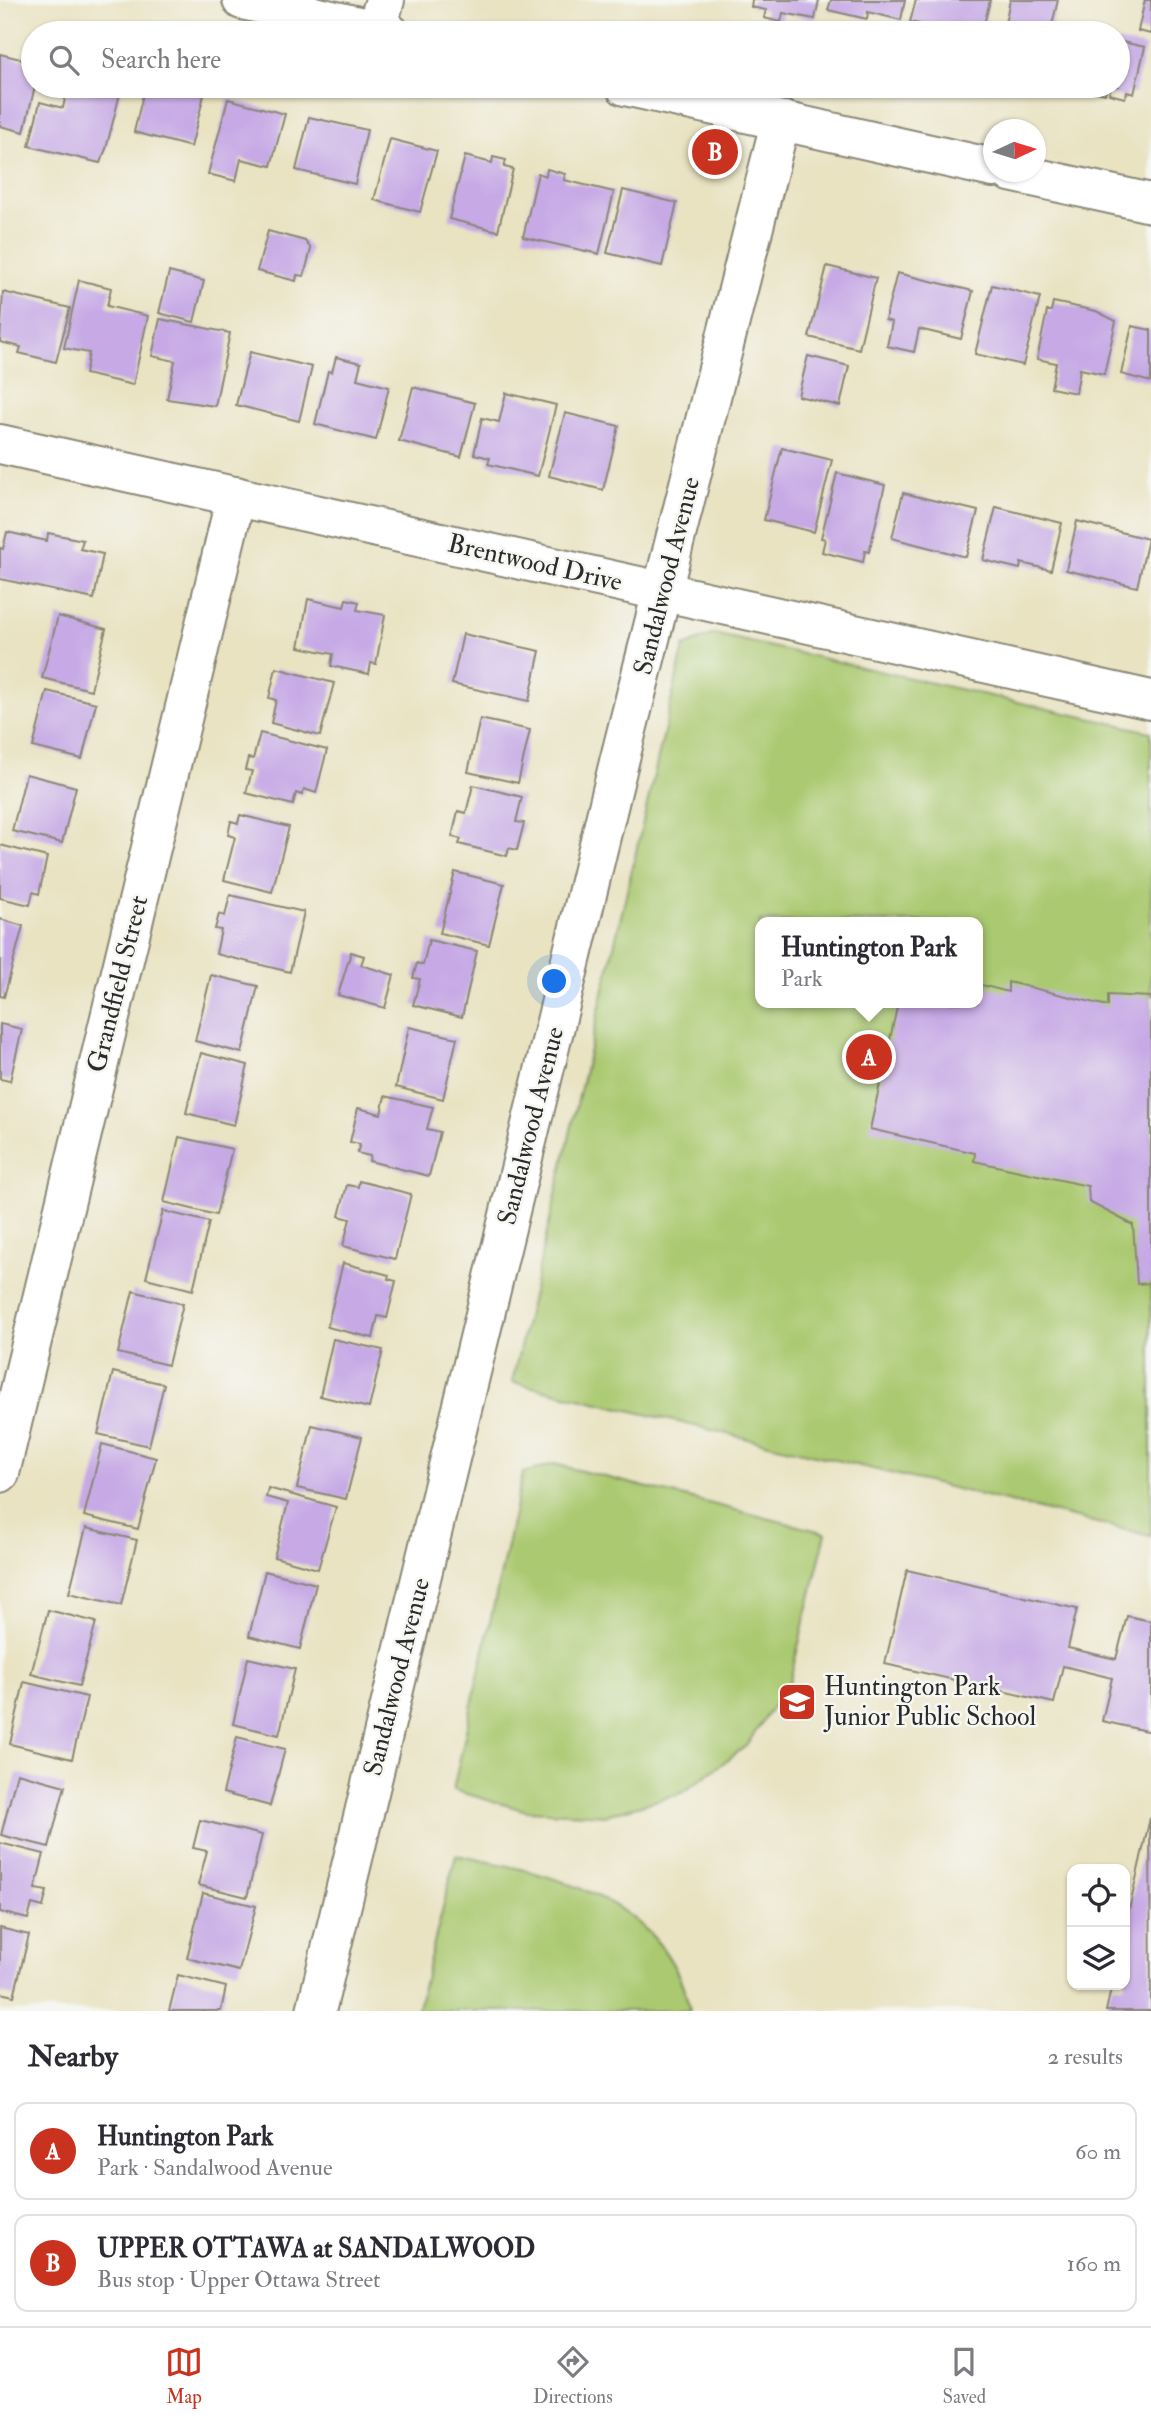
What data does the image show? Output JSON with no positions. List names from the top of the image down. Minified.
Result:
{"streets":{"street":["Brentwood Drive","Sandalwood Avenue","Grandfield Street"]},"crossings":[["Brentwood Drive","Sandalwood Avenue"],["Brentwood Drive","Grandfield Street"]],"places":{"school or university":["Huntington Park Junior Public School"]},"north":"right","page":{"search":"Search here","pins":["B","A"],"popup":["Huntington Park","Park"],"heading":["Nearby","2 results"],"list":[{"mark":"A","name":"Huntington Park","note":"Park · Sandalwood Avenue","value":"60 m"},{"mark":"B","name":"UPPER OTTAWA at SANDALWOOD","note":"Bus stop · Upper Ottawa Street","value":"160 m"}],"nav":["Map","Directions","Saved"]}}
